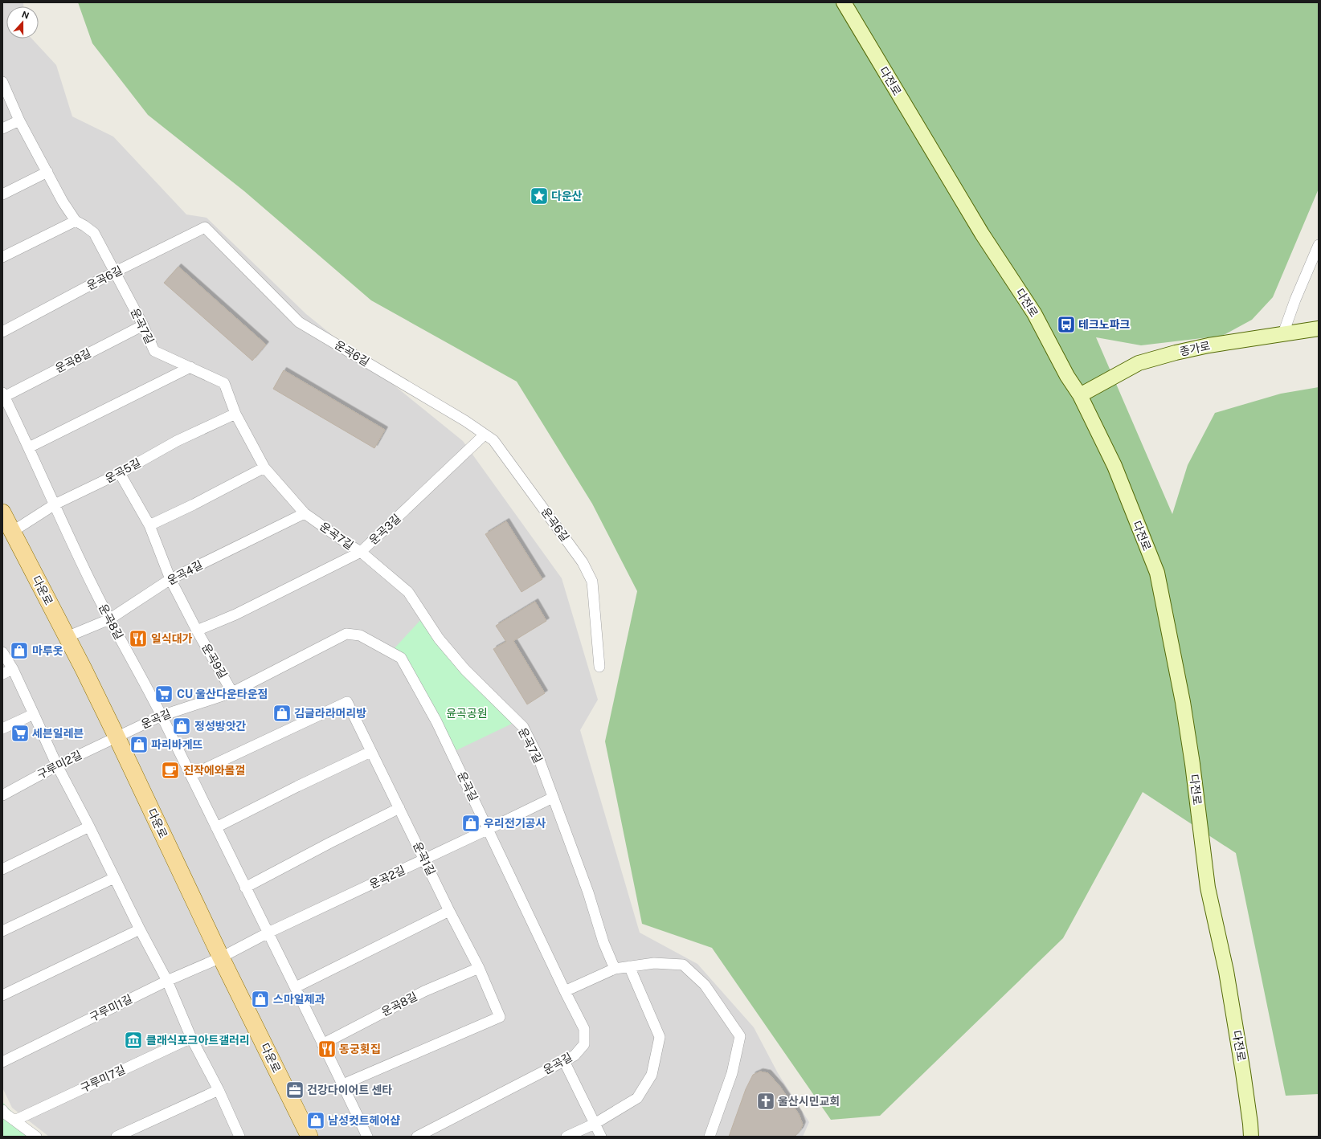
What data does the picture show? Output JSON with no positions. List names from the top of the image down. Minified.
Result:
{"streets":{"main road":["다전로","종가로","다운로"],"street":["운곡6길","운곡7길","운곡8길","운곡5길","운곡3길","운곡4길","운곡9길","운곡길","구루미2길","운곡1길","운곡2길","구루미1길","구루미7길"]},"crossings":[["다전로","종가로"],["운곡6길","운곡7길"],["운곡6길","운곡3길"],["운곡7길","운곡8길"],["운곡7길","운곡5길"],["운곡7길","운곡3길"],["운곡7길","운곡4길"],["운곡7길","운곡2길"],["운곡8길","운곡5길"],["운곡8길","운곡4길"],["운곡8길","운곡길"],["운곡8길","운곡1길"],["운곡8길","운곡2길"],["운곡5길","다운로"],["운곡5길","운곡9길"],["운곡3길","운곡9길"],["운곡4길","다운로"],["운곡4길","운곡9길"],["다운로","운곡길"],["다운로","구루미2길"],["다운로","운곡2길"],["다운로","구루미1길"],["운곡9길","운곡길"],["운곡길","구루미2길"],["운곡길","운곡2길"],["운곡1길","운곡2길"],["운곡2길","구루미1길"]],"parks":["윤곡공원"],"places":{"place":["다운산"],"bus stop":["테크노파크"],"restaurant":["일식대가","동궁횟집"],"shop":["마루옷","김글라라머리방","정성방앗간","파리바게뜨","우리전기공사","스마일제과","남성컷트헤어샵"],"supermarket":["CU 울산다운타운점","세븐일레븐"],"cafe":["진작에와볼껄"],"museum":["클래식포크아트갤러리"],"office":["건강다이어트 센타"],"church":["울산시민교회"]},"north":"top"}
